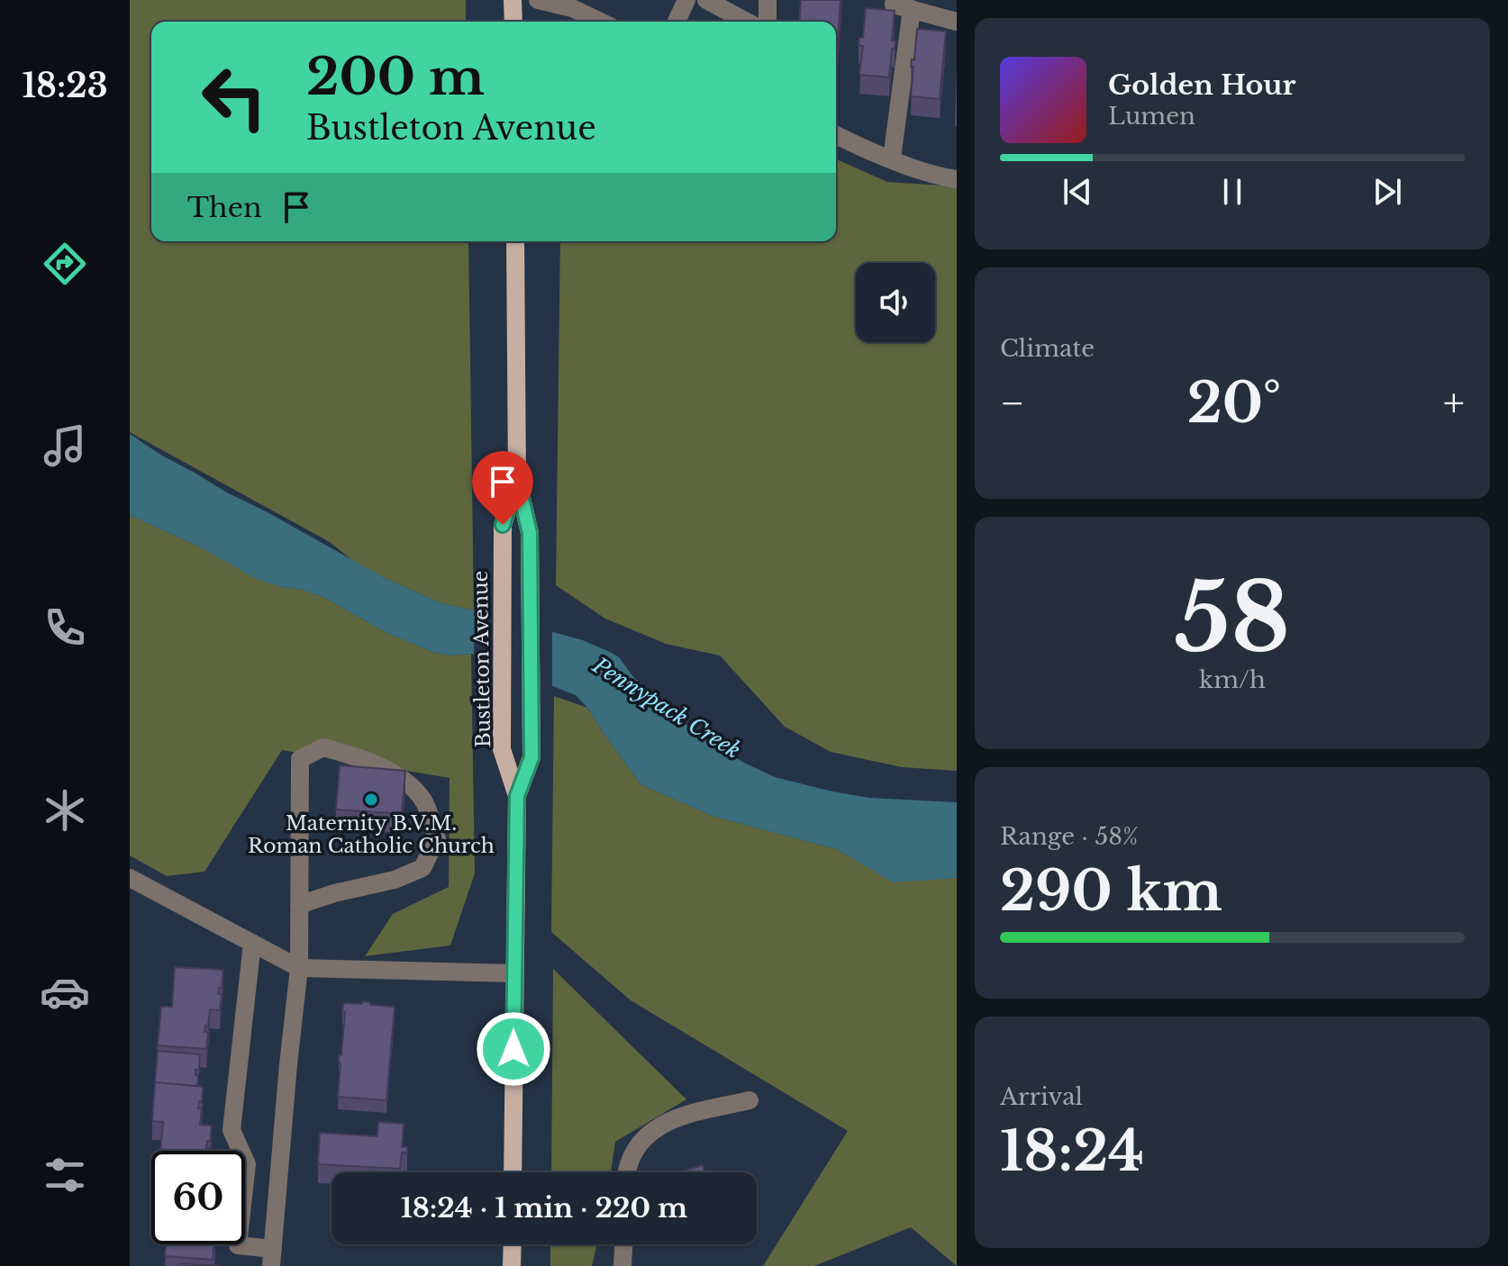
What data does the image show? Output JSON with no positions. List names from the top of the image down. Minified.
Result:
{"streets":{"main road":["Bustleton Avenue"]},"water":["Pennypack Creek"],"places":["Maternity B.V.M. Roman Catholic Church"],"page":{"tabs":"18:23","turn":["200 m","Bustleton Avenue"],"song":["Golden Hour","Lumen"],"then":"Then","tile":["Climate",["58","km/h"],["Range · 58%","290 km"],["Arrival","18:24"]],"heat":["−","20°","+"],"limit":"60","trip":"18:24 · 1 min · 220 m"}}
